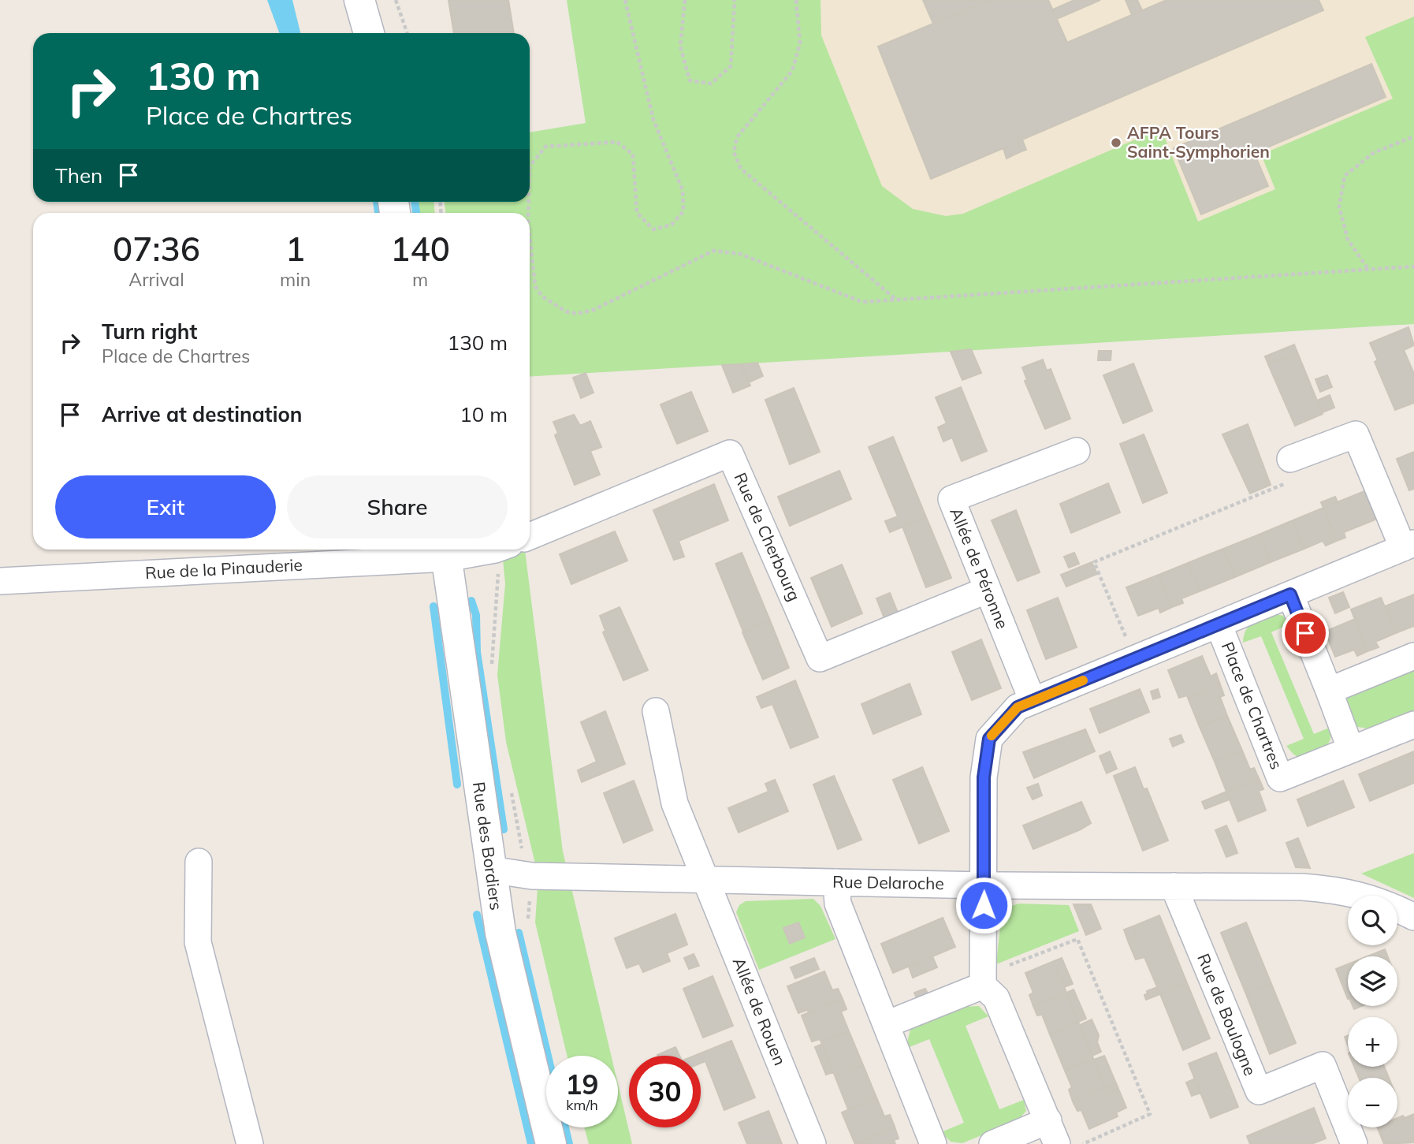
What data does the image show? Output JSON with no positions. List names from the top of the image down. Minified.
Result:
{"streets":{"street":["Rue de Cherbourg","Allée de Péronne","Rue de la Pinauderie","Place de Chartres","Rue des Bordiers","Rue Delaroche","Allée de Rouen","Rue de Boulogne"]},"crossings":[["Rue de Cherbourg","Allée de Péronne"],["Rue de la Pinauderie","Rue des Bordiers"],["Rue des Bordiers","Rue Delaroche"],["Rue Delaroche","Allée de Rouen"],["Rue Delaroche","Rue de Boulogne"]],"places":["AFPA Tours Saint-Symphorien"],"page":{"turn":["130 m","Place de Chartres"],"then":"Then","eta":["07:36","Arrival","1","min","140","m"],"list":[{"name":"Turn right","note":"Place de Chartres","value":"130 m"},{"name":"Arrive at destination","value":"10 m"}],"buttons":["Exit","Share"],"map_buttons":["+","−"],"speed":"19 km/h","limit":"30"}}
